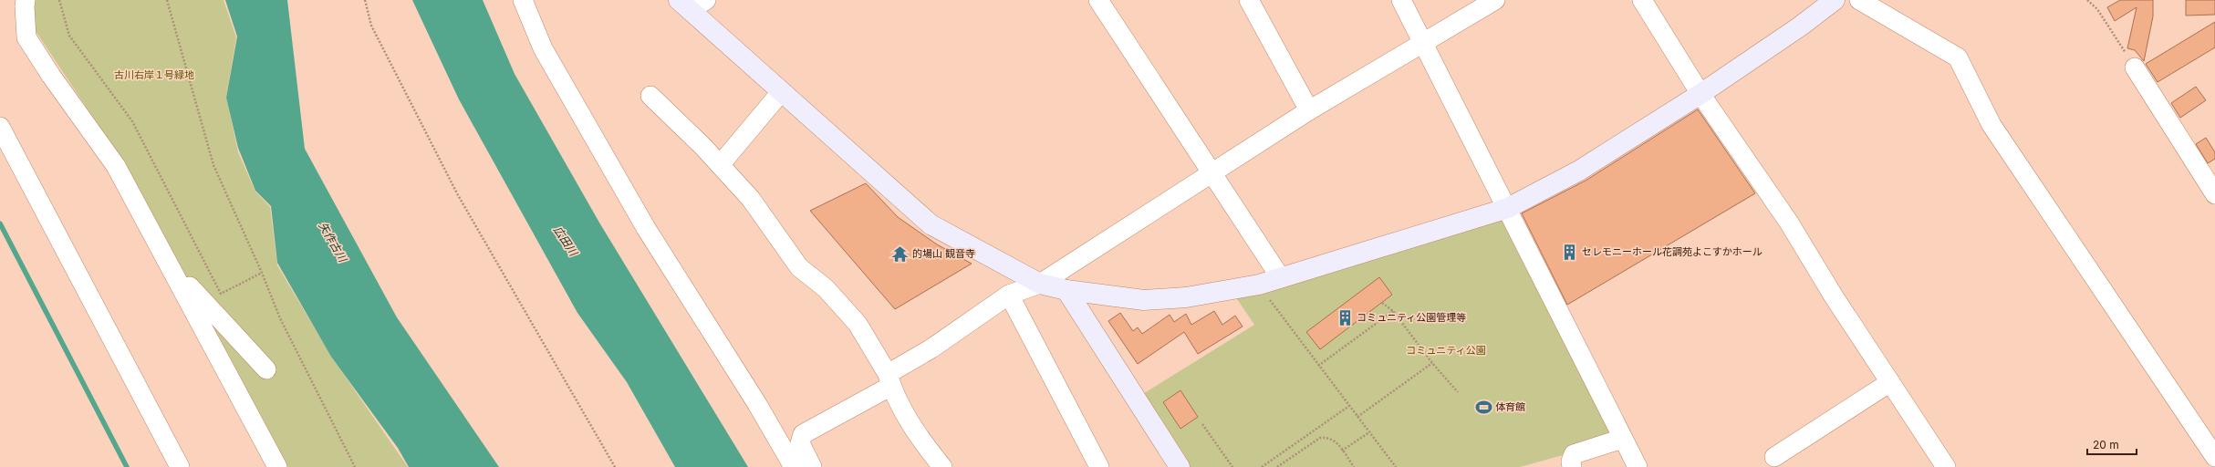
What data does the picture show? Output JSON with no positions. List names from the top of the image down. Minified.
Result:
{"water":["広田川","矢作古川"],"parks":["古川右岸１号緑地","コミュニティ公園"],"places":{"building":["セレモニーホール花調苑よこすかホール","コミュニティ公園管理等"],"temple":["的場山 観音寺"],"sports":["体育館"]},"scale_bar":"20 m"}
